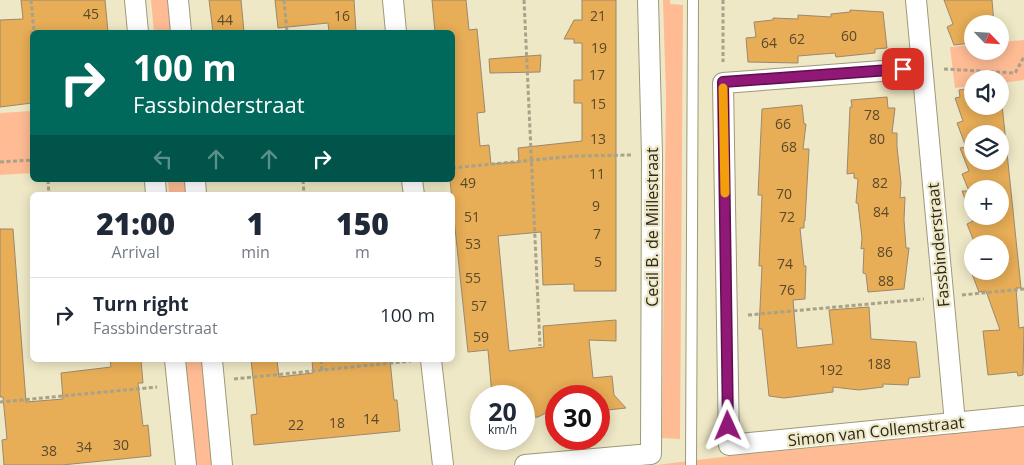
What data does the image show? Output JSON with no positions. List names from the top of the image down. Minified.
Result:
{"streets":{"street":["Cecil B. de Millestraat","Fassbinderstraat","Simon van Collemstraat"]},"crossings":[["Fassbinderstraat","Simon van Collemstraat"]],"house_numbers":["45","16","21","44","60","62","64","19","17","15","78","66","13","80","68","11","49","82","70","9","84","51","72","7","53","86","5","74","55","88","76","57","59","188","192","14","18","22","30","34","38"],"north":"bottom right","page":{"map_buttons":["+","−"],"turn":["100 m","Fassbinderstraat"],"eta":["21:00","Arrival","1","min","150","m"],"list":[{"name":"Turn right","note":"Fassbinderstraat","value":"100 m"}],"speed":"20 km/h","limit":"30"}}
